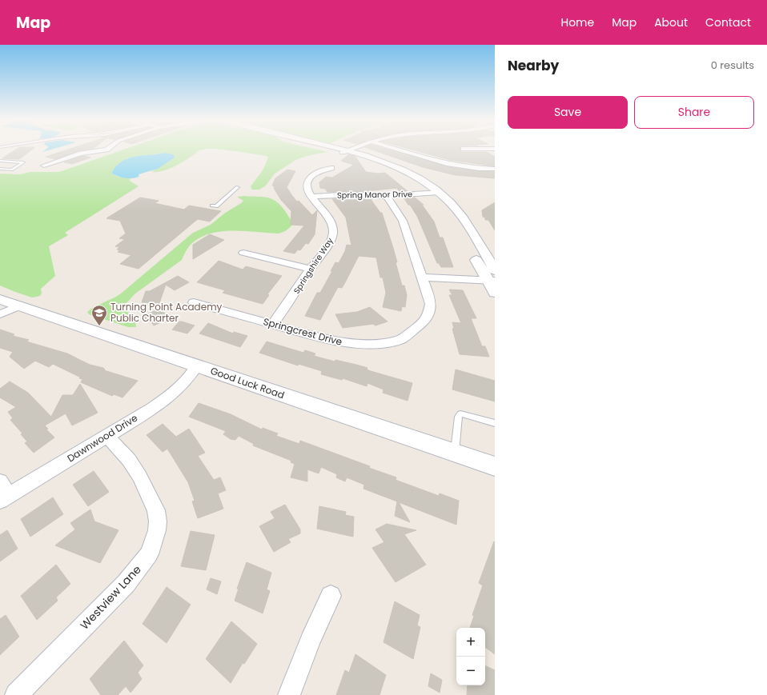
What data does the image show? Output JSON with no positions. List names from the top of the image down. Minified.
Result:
{"streets":{"main road":["Good Luck Road"],"street":["Spring Manor Drive","Springshire Way","Springcrest Drive","Dawnwood Drive","Westview Lane"]},"crossings":[["Spring Manor Drive","Springshire Way"],["Spring Manor Drive","Springcrest Drive"],["Springshire Way","Springcrest Drive"],["Good Luck Road","Dawnwood Drive"],["Dawnwood Drive","Westview Lane"]],"places":{"school or university":["Turning Point Academy Public Charter"]},"page":{"header":"Map","nav":["Home","Map","About","Contact"],"heading":["Nearby","0 results"],"buttons":["Save","Share"],"map_buttons":["+","−"]}}
